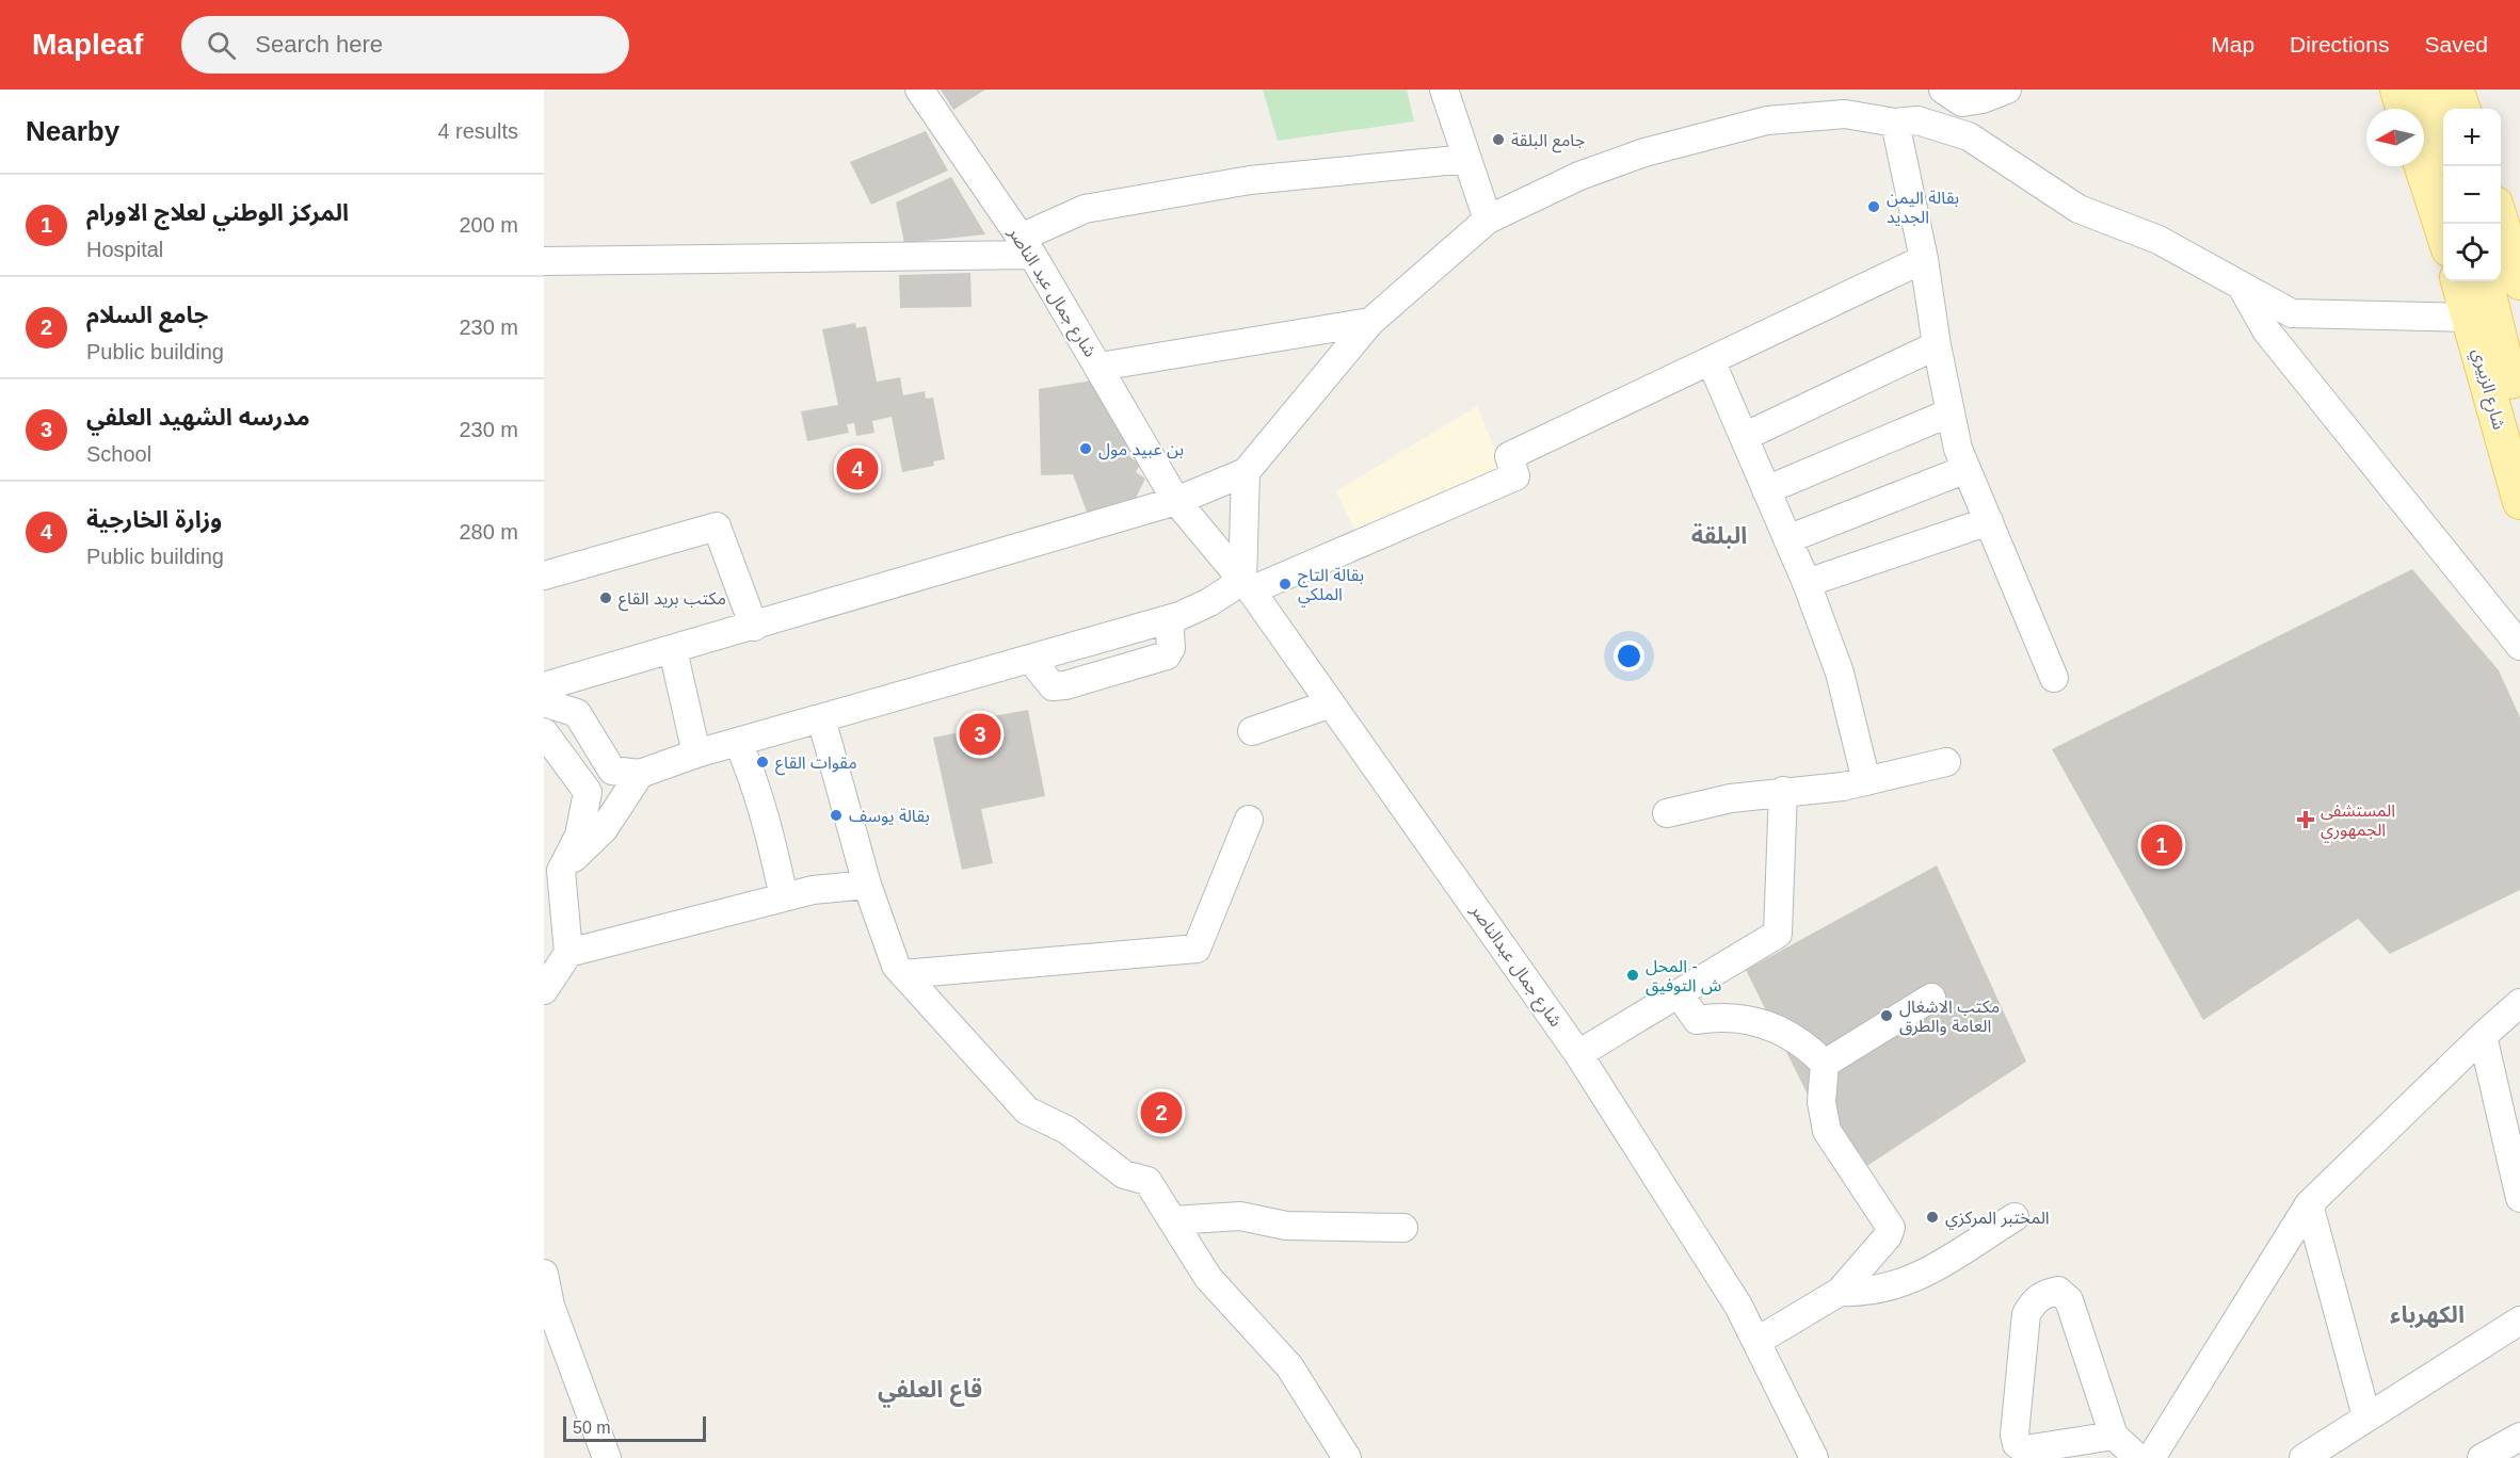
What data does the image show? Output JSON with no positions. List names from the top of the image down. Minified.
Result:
{"streets":{"main road":["شارع الزبيري"],"street":["شارع جمال عبد الناصر","شارع جمال عبدالناصر"]},"crossings":[["شارع جمال عبد الناصر","شارع جمال عبدالناصر"]],"districts":["البلقة","الكهرباء","قاع العلفي"],"places":{"other":["جامع البلقة","بقالة اليمن الجديد","بن عبيد مول","بقالة التاج الملكي","مكتب بريد القاع","مقوات القاع","بقالة يوسف","المحل - ش التوفيق","مكتب الاشغال العامة والطرق","المختبر المركزي"],"health":["المستشفى الجمهوري"]},"scale_bar":"50 m","north":"left","page":{"header":"Mapleaf","search":"Search here","nav":["Map","Directions","Saved"],"heading":["Nearby","4 results"],"map_buttons":["+","−"],"list":[{"mark":"1","name":"المركز الوطني لعلاج الاورام","note":"Hospital","value":"200 m"},{"mark":"2","name":"جامع السلام","note":"Public building","value":"230 m"},{"mark":"3","name":"مدرسه الشهيد العلفي","note":"School","value":"230 m"},{"mark":"4","name":"وزارة الخارجية","note":"Public building","value":"280 m"}],"pins":["4","3","1","2"],"scale":"50 m"}}
